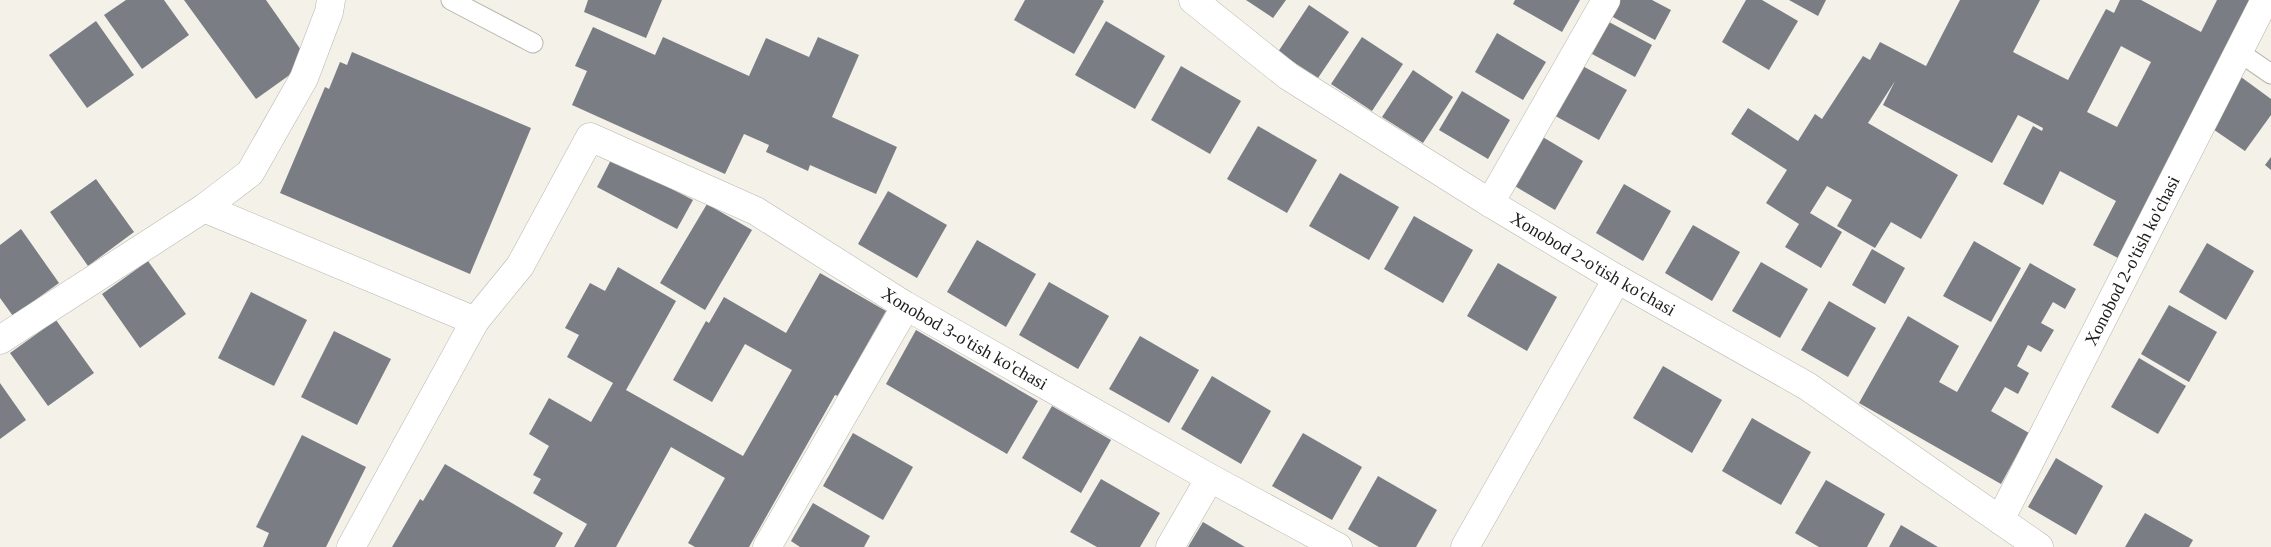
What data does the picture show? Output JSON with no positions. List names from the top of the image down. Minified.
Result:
{"streets":{"street":["Xonobod 2-o'tish ko'chasi","Xonobod 3-o'tish ko'chasi"]}}
